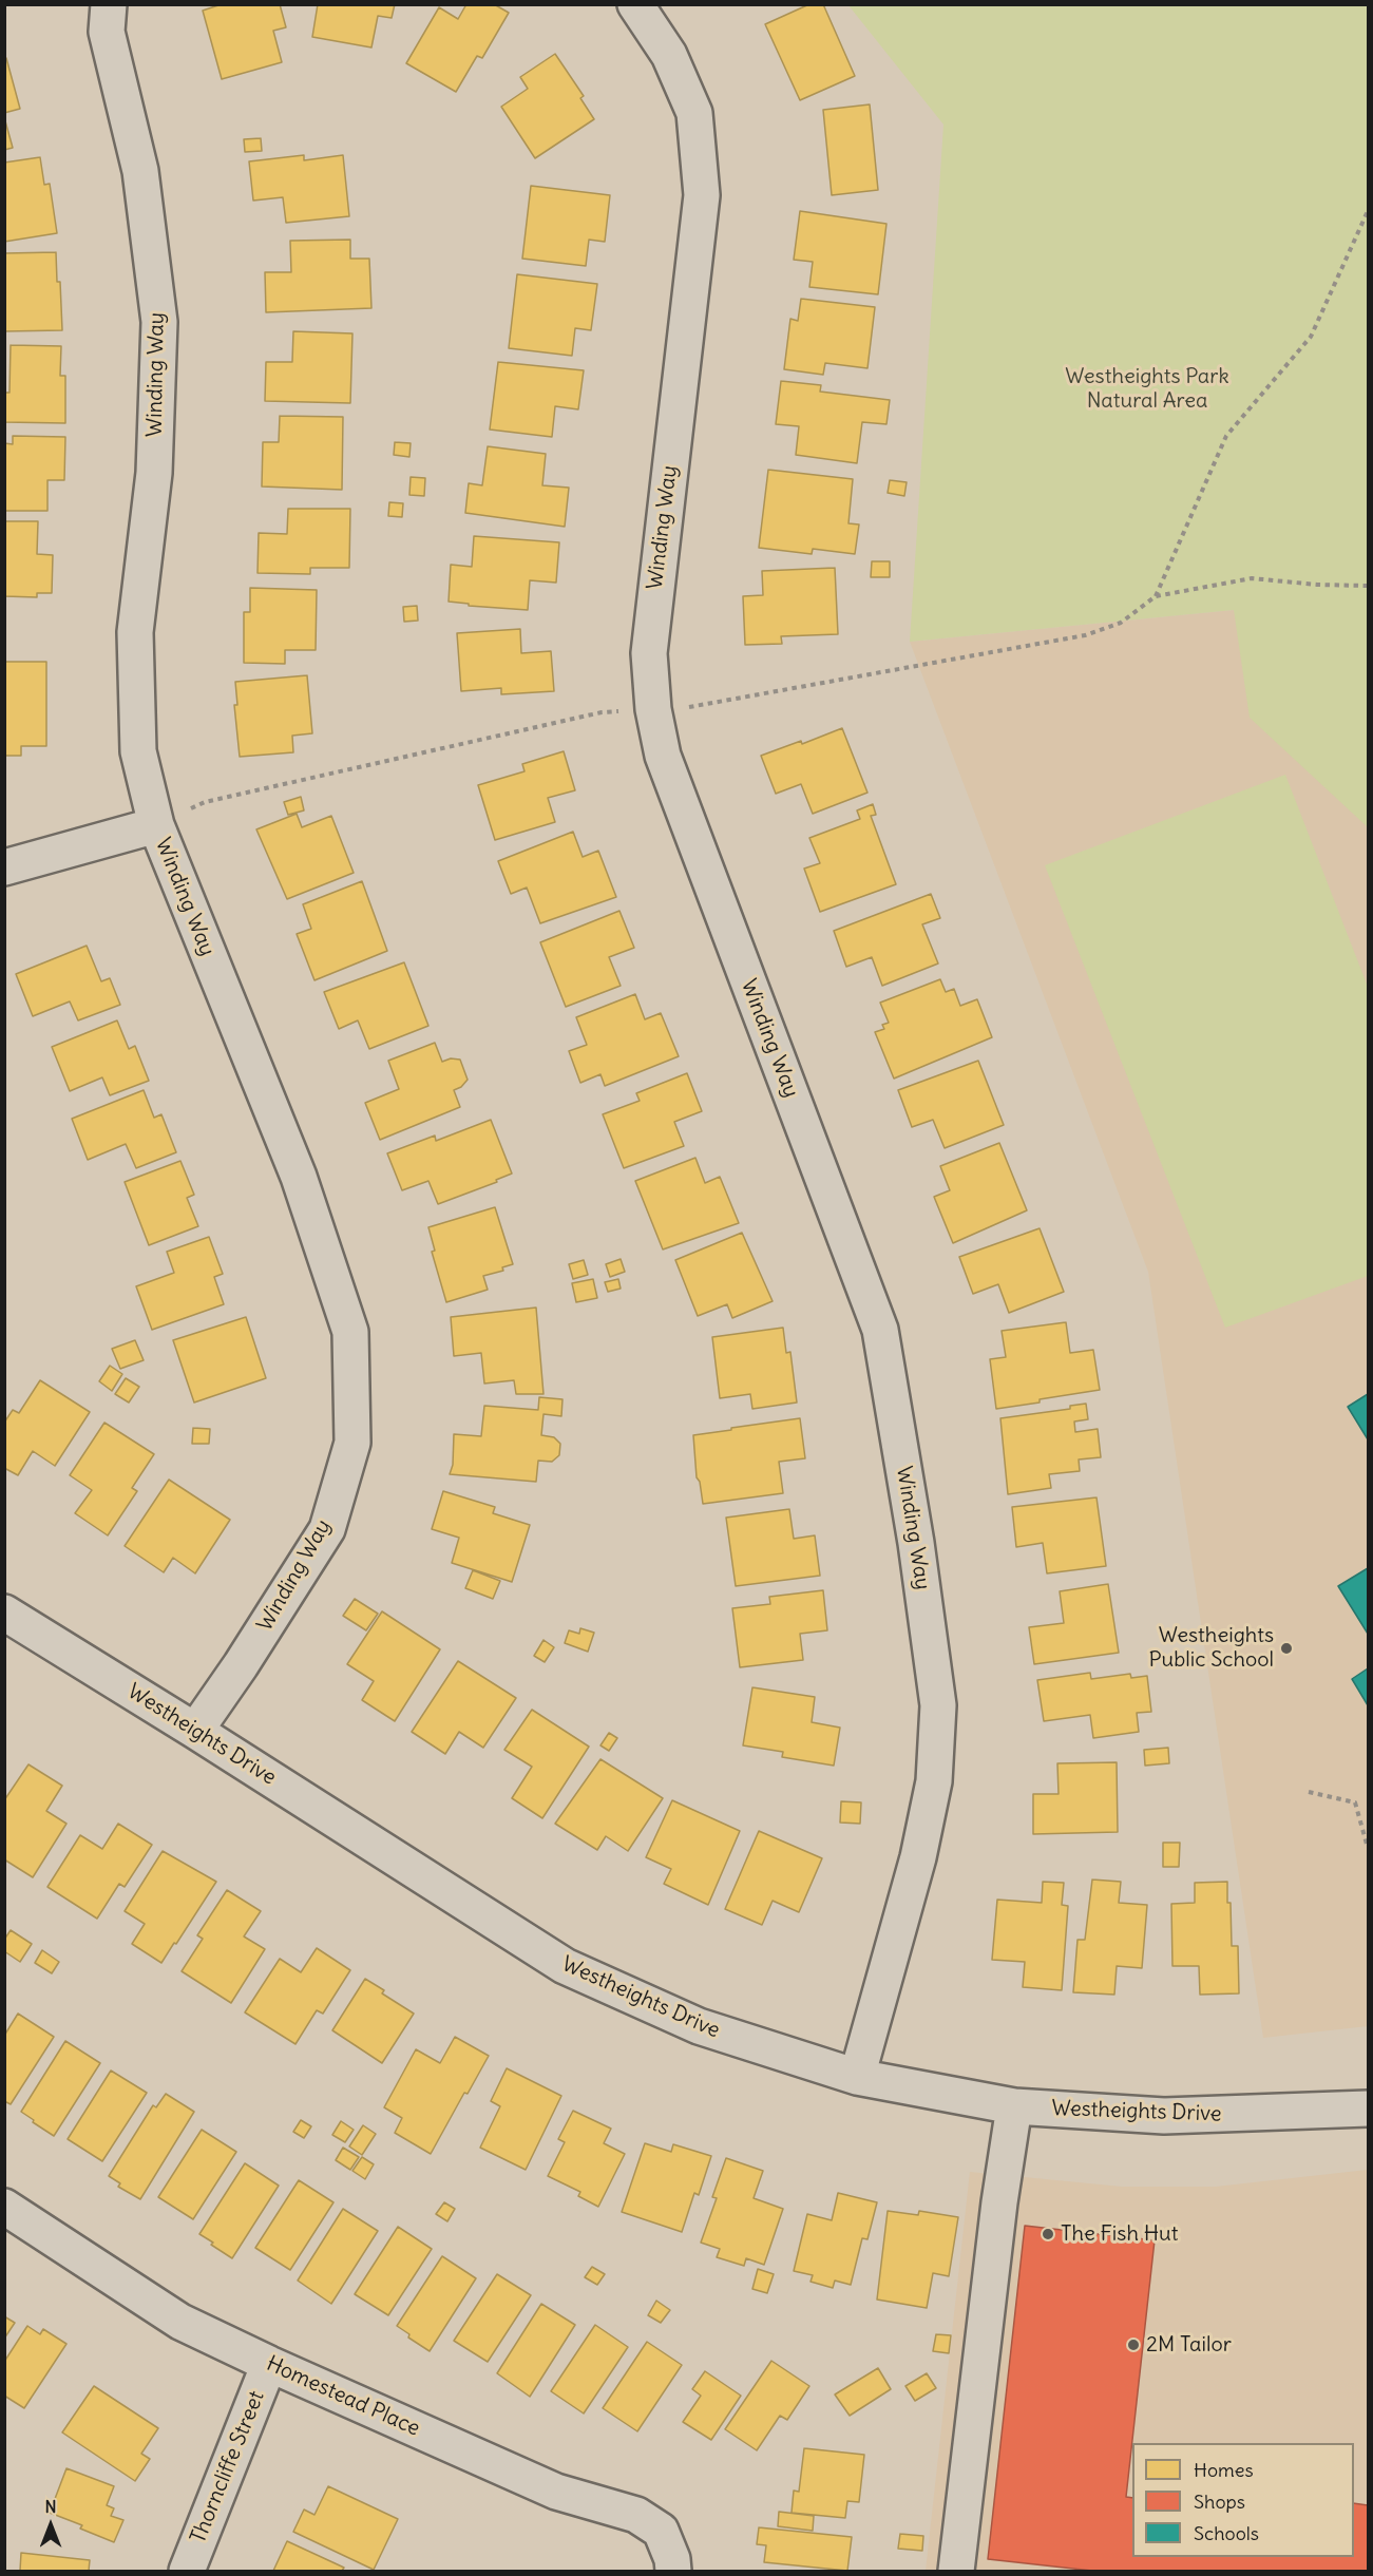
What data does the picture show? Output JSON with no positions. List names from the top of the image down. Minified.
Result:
{"streets":{"street":["Winding Way","Westheights Drive","Homestead Place","Thorncliffe Street"]},"crossings":[["Winding Way","Westheights Drive"],["Homestead Place","Thorncliffe Street"]],"parks":["Westheights Park Natural Area"],"places":["Westheights Public School","The Fish Hut","2M Tailor"],"legend":["Homes","Shops","Schools"],"north":"top"}
